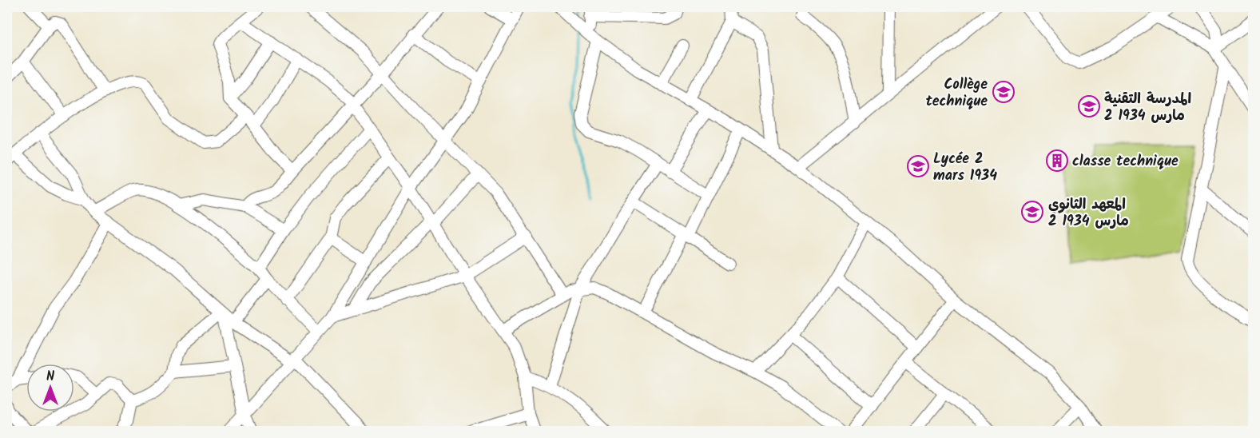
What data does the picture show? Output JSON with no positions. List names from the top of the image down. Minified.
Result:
{"places":{"school or university":["Collège technique","المدرسة التقنية 2 مارس 1934","Lycée 2 mars 1934","المعهد الثانوي 2 مارس 1934"],"building":["classe technique"]},"north":"top"}
